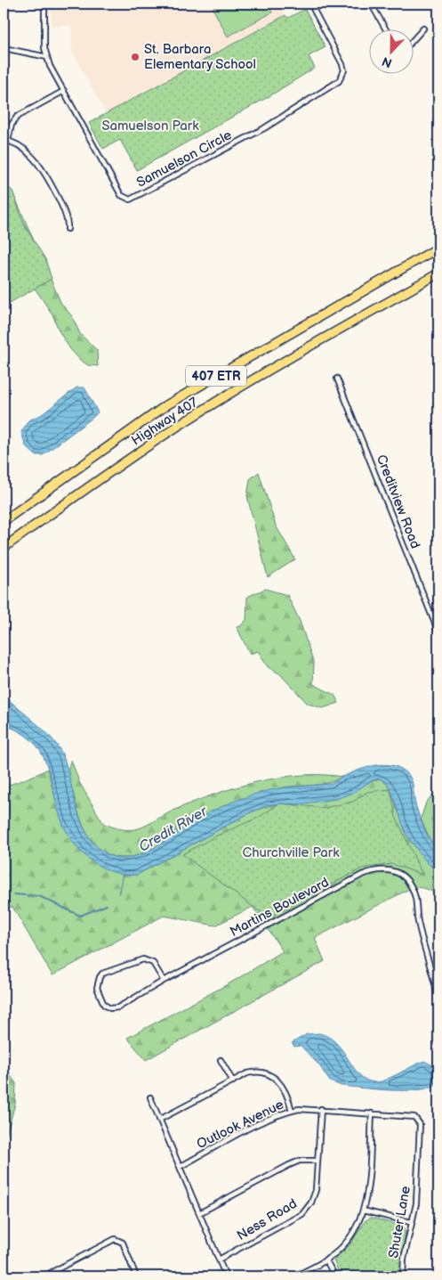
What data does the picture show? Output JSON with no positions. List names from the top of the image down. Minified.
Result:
{"streets":{"highway":["407 ETR","Highway 407"],"street":["Samuelson Circle","Creditview Road","Martins Boulevard","Outlook Avenue","Ness Road","Shuter Lane"]},"crossings":[["Outlook Avenue","Ness Road"],["Outlook Avenue","Shuter Lane"]],"water":["Credit River"],"parks":["Samuelson Park","Churchville Park"],"places":["St. Barbara Elementary School"],"north":"bottom"}
